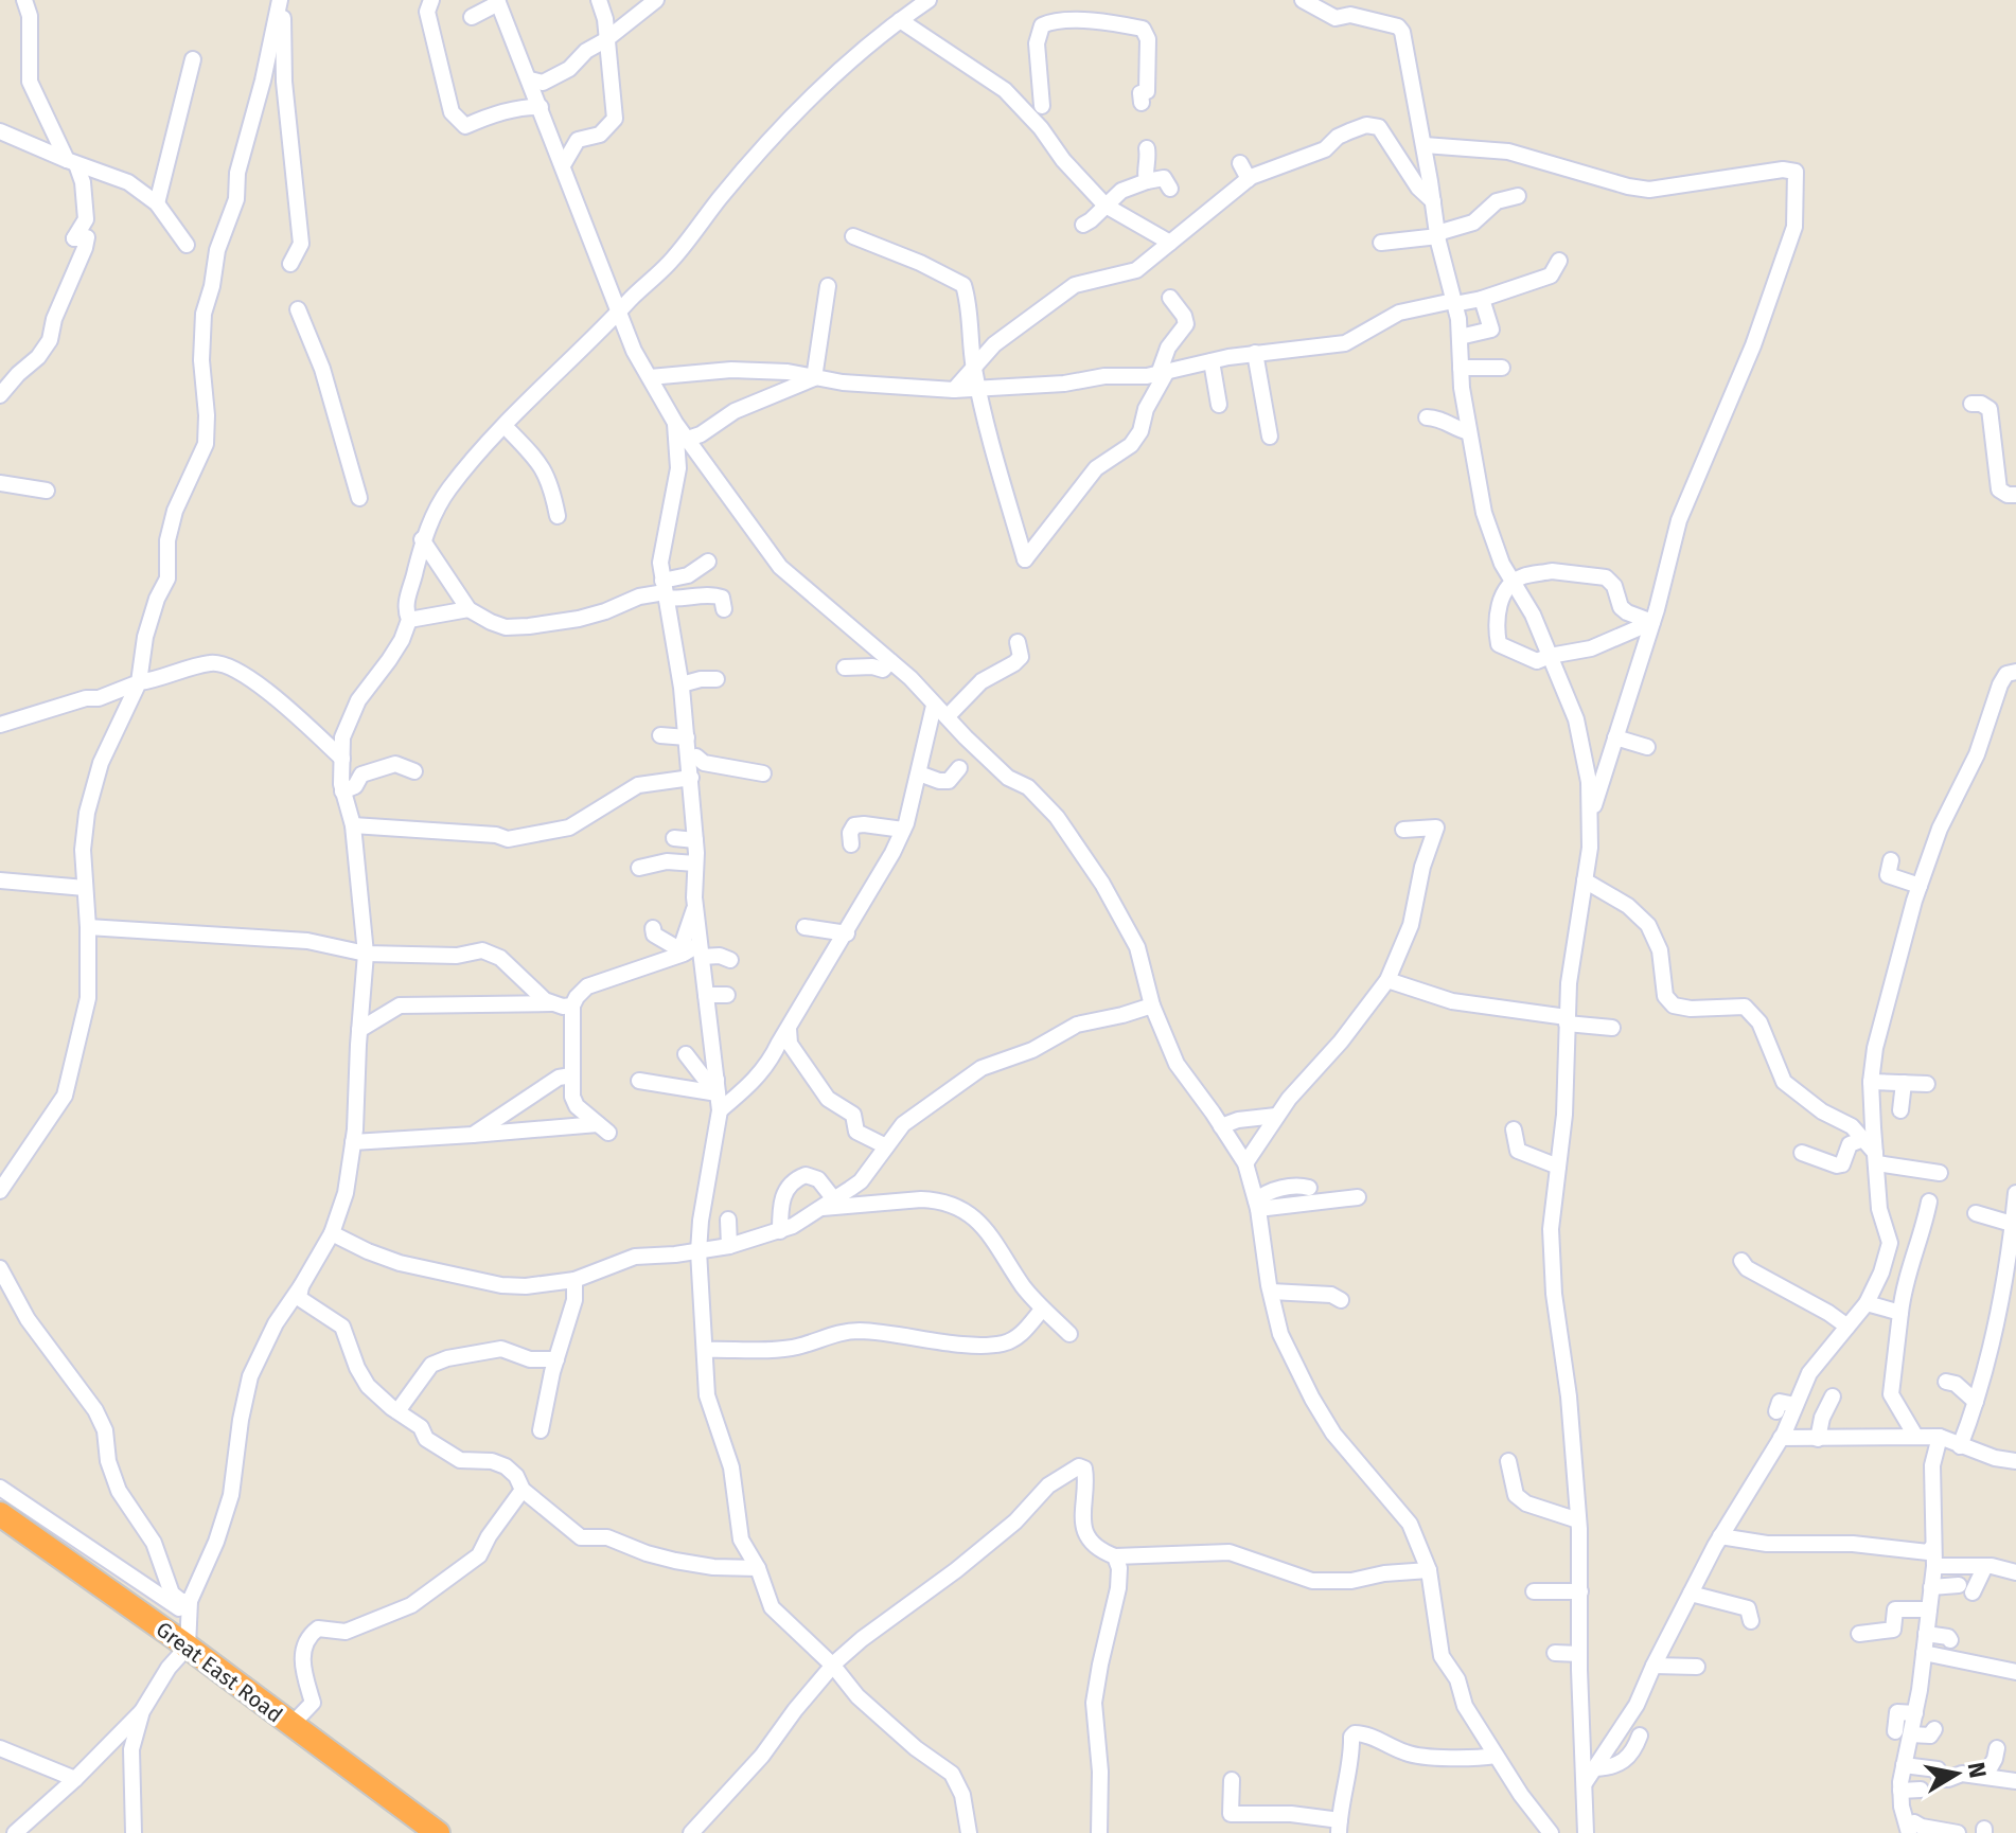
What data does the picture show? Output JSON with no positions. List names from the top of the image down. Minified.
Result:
{"streets":{"highway":["Great East Road"]},"north":"right"}
